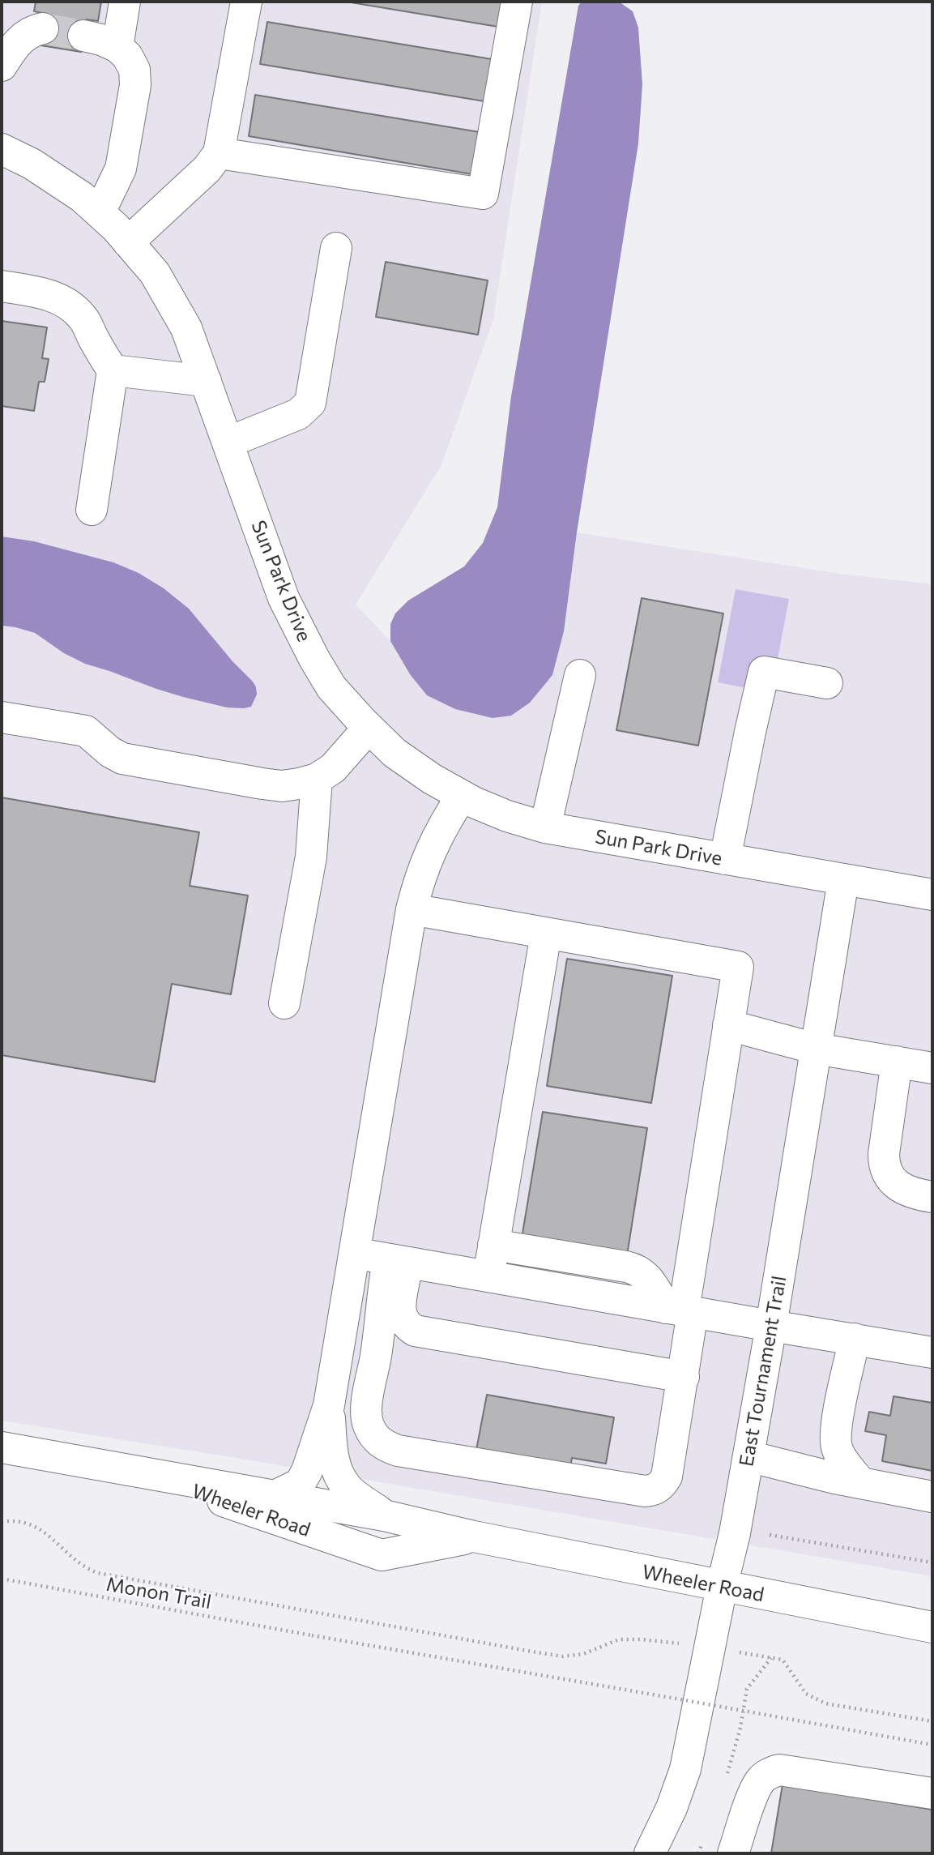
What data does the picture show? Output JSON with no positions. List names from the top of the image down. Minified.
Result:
{"streets":{"street":["Sun Park Drive","East Tournament Trail","Wheeler Road"],"path":["Monon Trail"]},"crossings":[["Sun Park Drive","East Tournament Trail"],["East Tournament Trail","Wheeler Road"]]}
